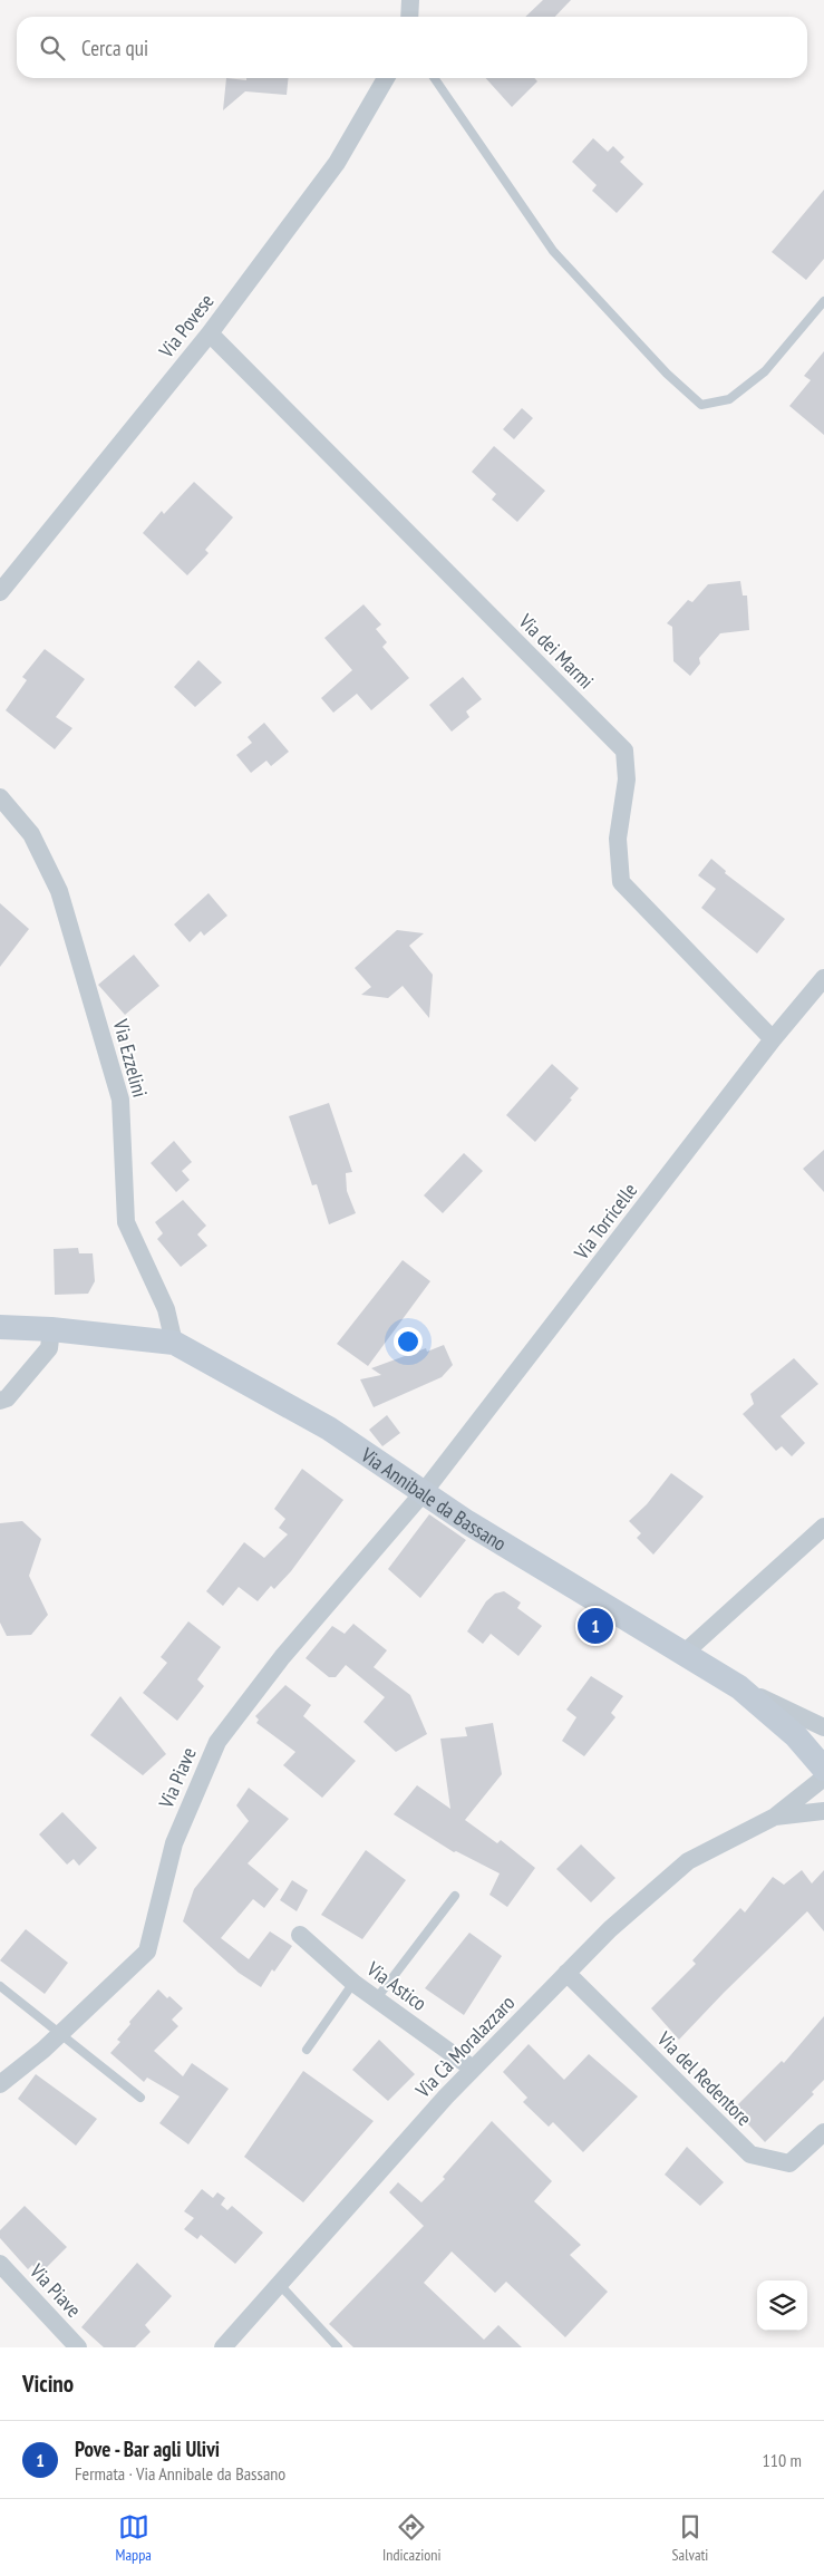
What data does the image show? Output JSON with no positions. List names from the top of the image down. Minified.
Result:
{"streets":{"street":["Via Povese","Via dei Marmi","Via Ezzelini","Via Torricelle","Via Annibale da Bassano","Via Piave","Via Astico","Via Cà Moralazzaro","Via del Redentore"]},"crossings":[["Via Povese","Via dei Marmi"],["Via dei Marmi","Via Torricelle"],["Via Ezzelini","Via Annibale da Bassano"],["Via Torricelle","Via Annibale da Bassano"],["Via Torricelle","Via Piave"],["Via Annibale da Bassano","Via Piave"],["Via Astico","Via Cà Moralazzaro"],["Via Cà Moralazzaro","Via del Redentore"]],"page":{"search":"Cerca qui","pins":"1","heading":"Vicino","list":[{"mark":"1","name":"Pove - Bar agli Ulivi","note":"Fermata · Via Annibale da Bassano","value":"110 m"}],"nav":["Mappa","Indicazioni","Salvati"]}}
